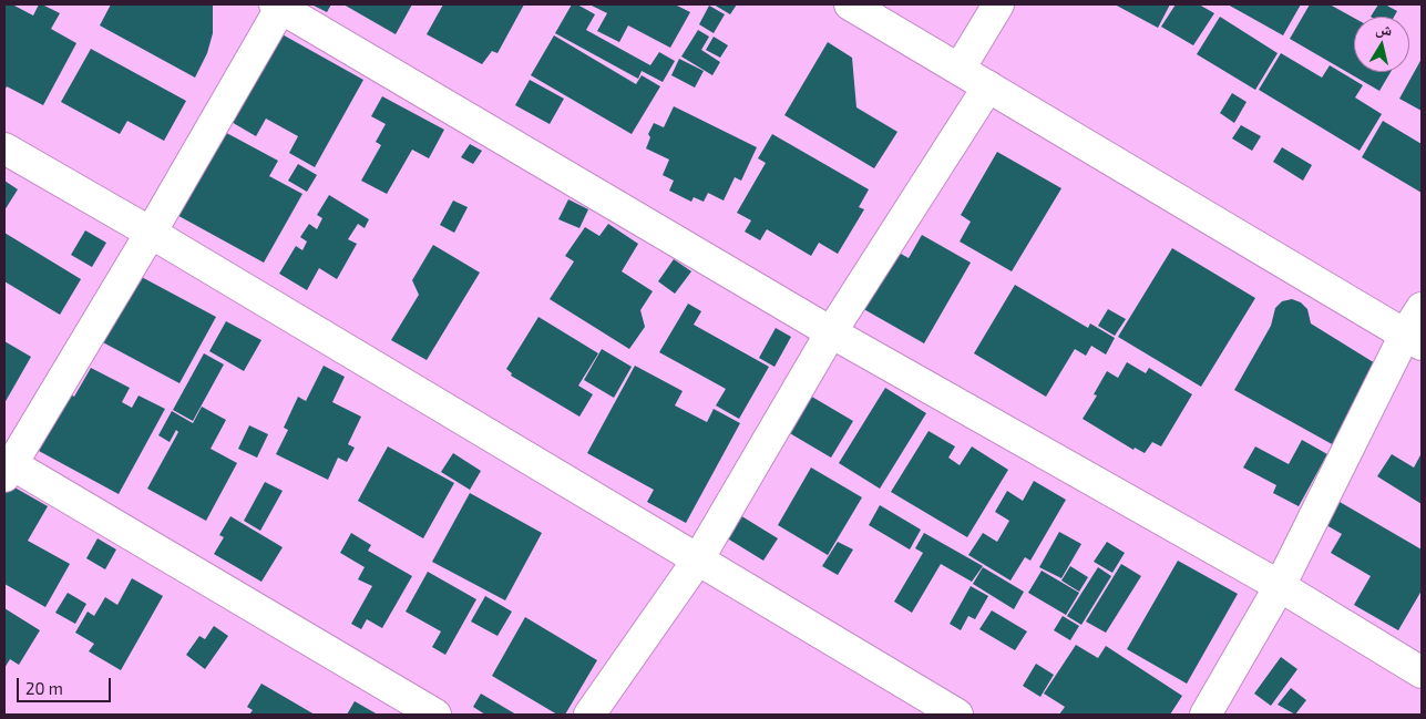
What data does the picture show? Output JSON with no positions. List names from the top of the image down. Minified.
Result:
{"scale_bar":"20 m","north":"top"}
